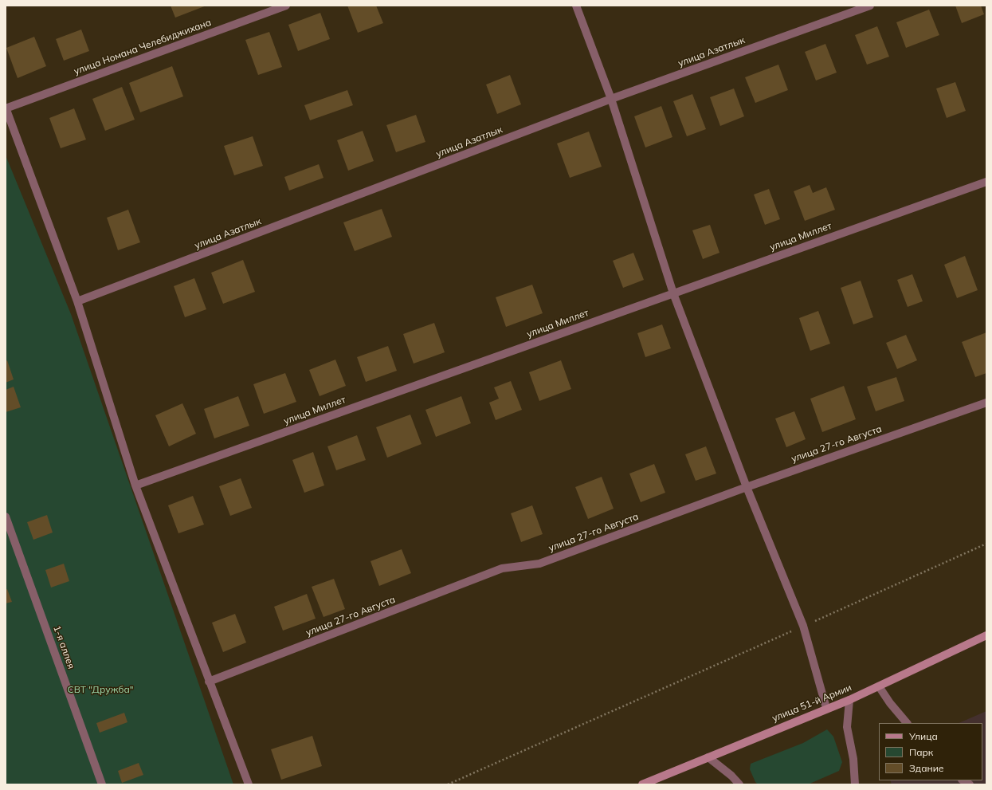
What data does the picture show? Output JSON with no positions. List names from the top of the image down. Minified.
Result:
{"streets":{"main road":["улица 51-й Армии"],"street":["улица Номана Челебиджихана","улица Азатлык","улица Миллет","улица 27-го Августа","1-я аллея"]},"parks":["СВТ \"Дружба\""],"legend":["Улица","Парк","Здание"]}
